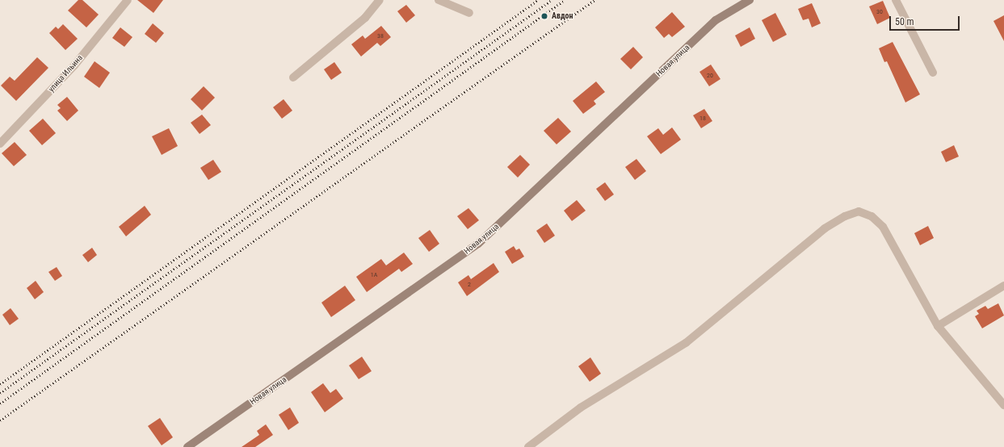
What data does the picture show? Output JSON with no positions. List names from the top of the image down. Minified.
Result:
{"streets":{"street":["Новая улица","улица Ильина"]},"places":["Авдон"],"house_numbers":["30","38","20","18","1А","2"],"scale_bar":"50 m"}
